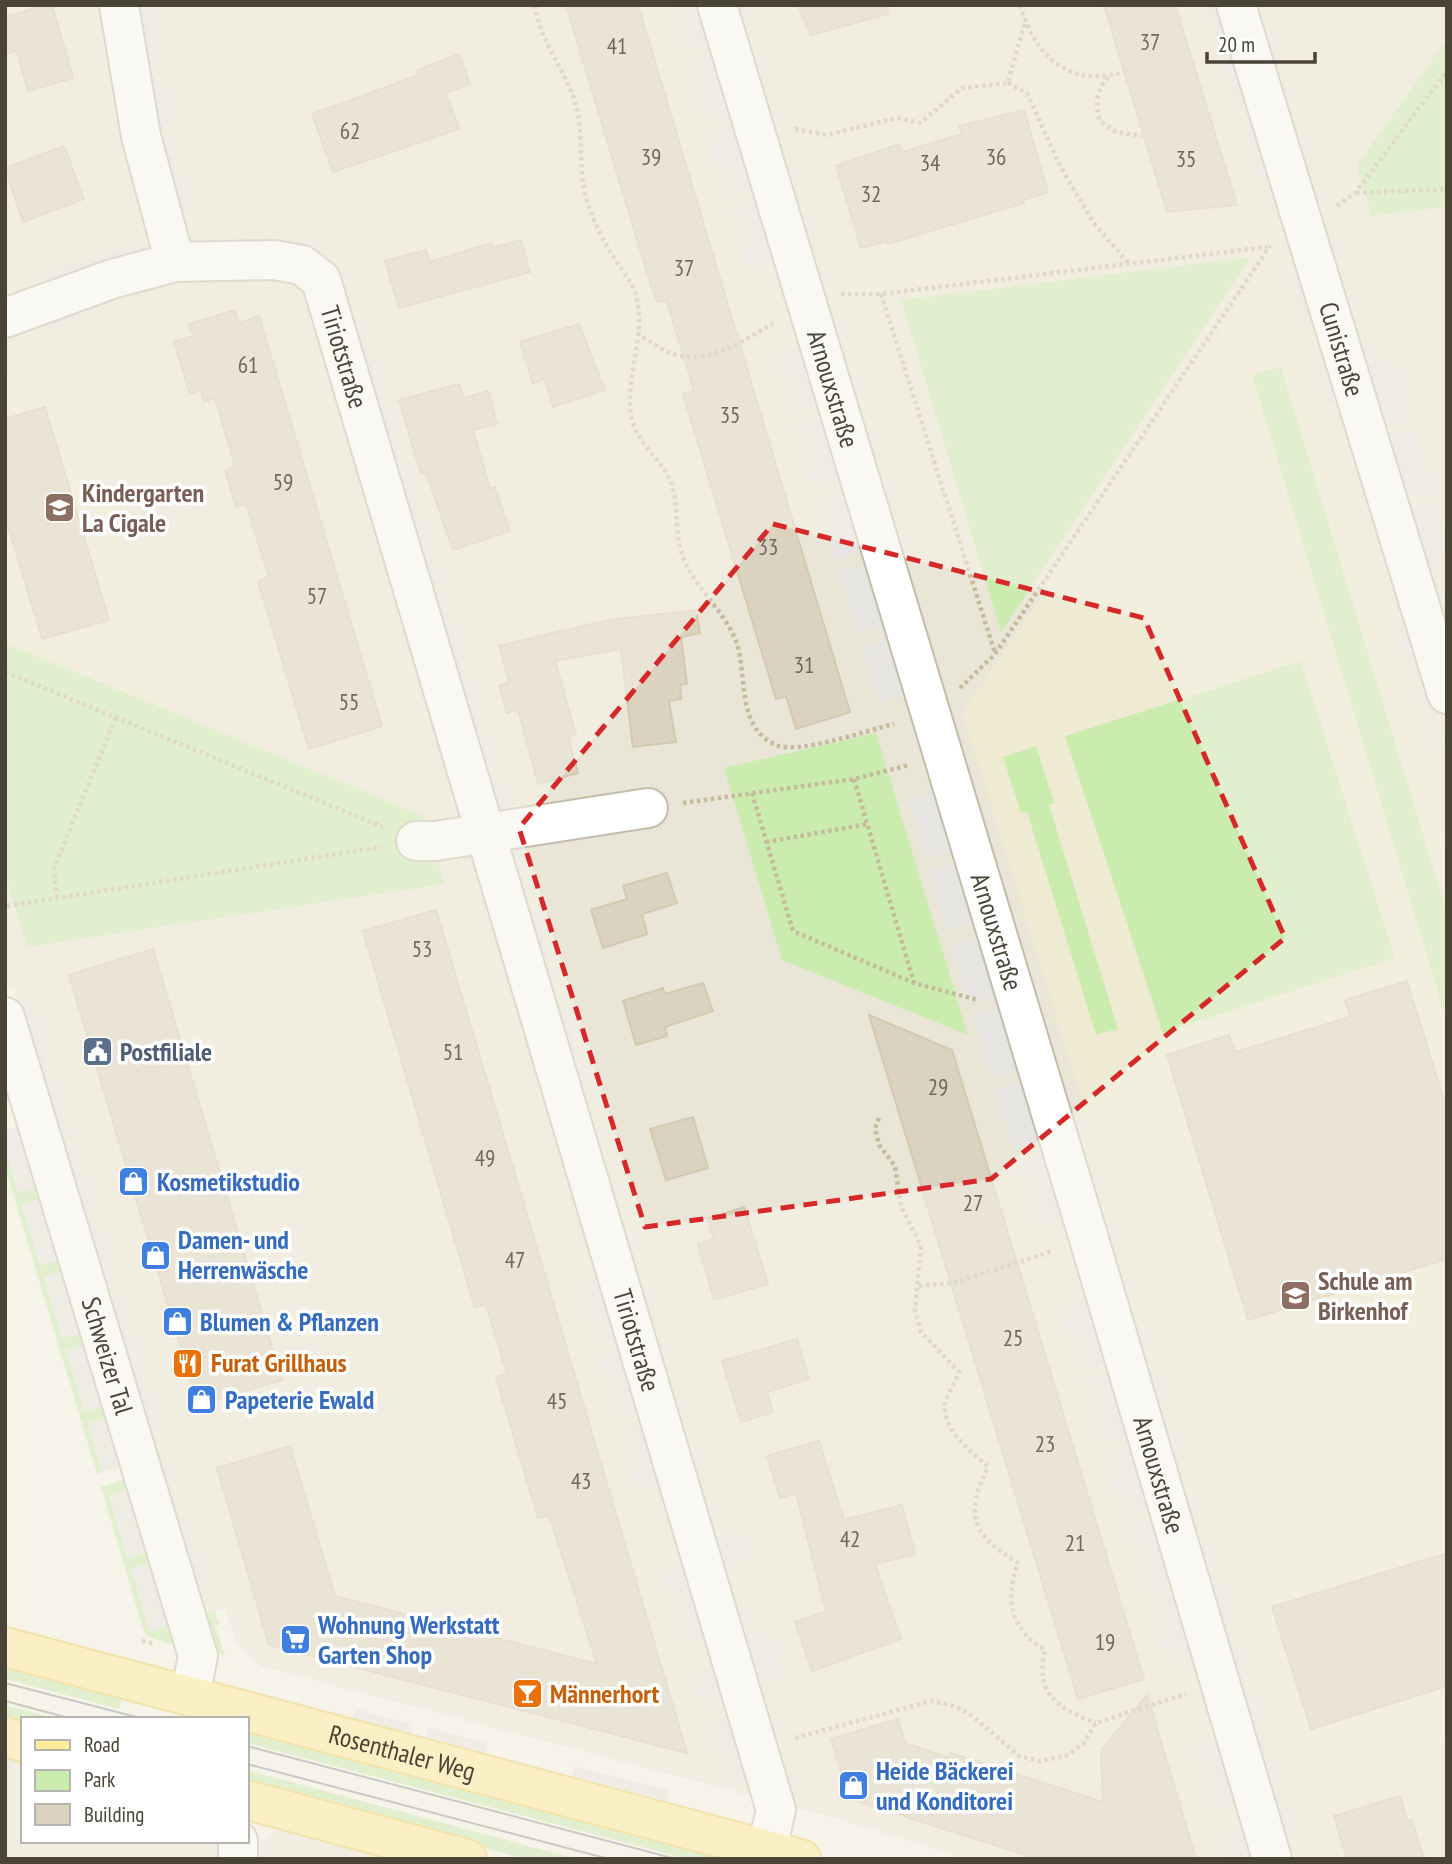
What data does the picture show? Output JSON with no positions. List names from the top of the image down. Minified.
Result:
{"streets":{"main road":["Rosenthaler Weg"],"street":["Cunistraße","Tiriotstraße","Arnouxstraße","Schweizer Tal"]},"crossings":[["Tiriotstraße","Rosenthaler Weg"],["Schweizer Tal","Rosenthaler Weg"]],"places":{"school or university":["Kindergarten La Cigale","Schule am Birkenhof"],"public building":["Postfiliale"],"shop":["Kosmetikstudio","Damen- und Herrenwäsche","Blumen & Pflanzen","Papeterie Ewald","Heide Bäckerei und Konditorei"],"restaurant":["Furat Grillhaus"],"supermarket":["Wohnung Werkstatt Garten Shop"],"bar":["Männerhort"]},"house_numbers":["37","41","62","39","36","35","34","32","37","61","35","59","33","57","31","55","53","51","29","49","27","47","25","45","23","43","42","21","19"],"legend":["Road","Park","Building"],"scale_bar":"20 m"}
